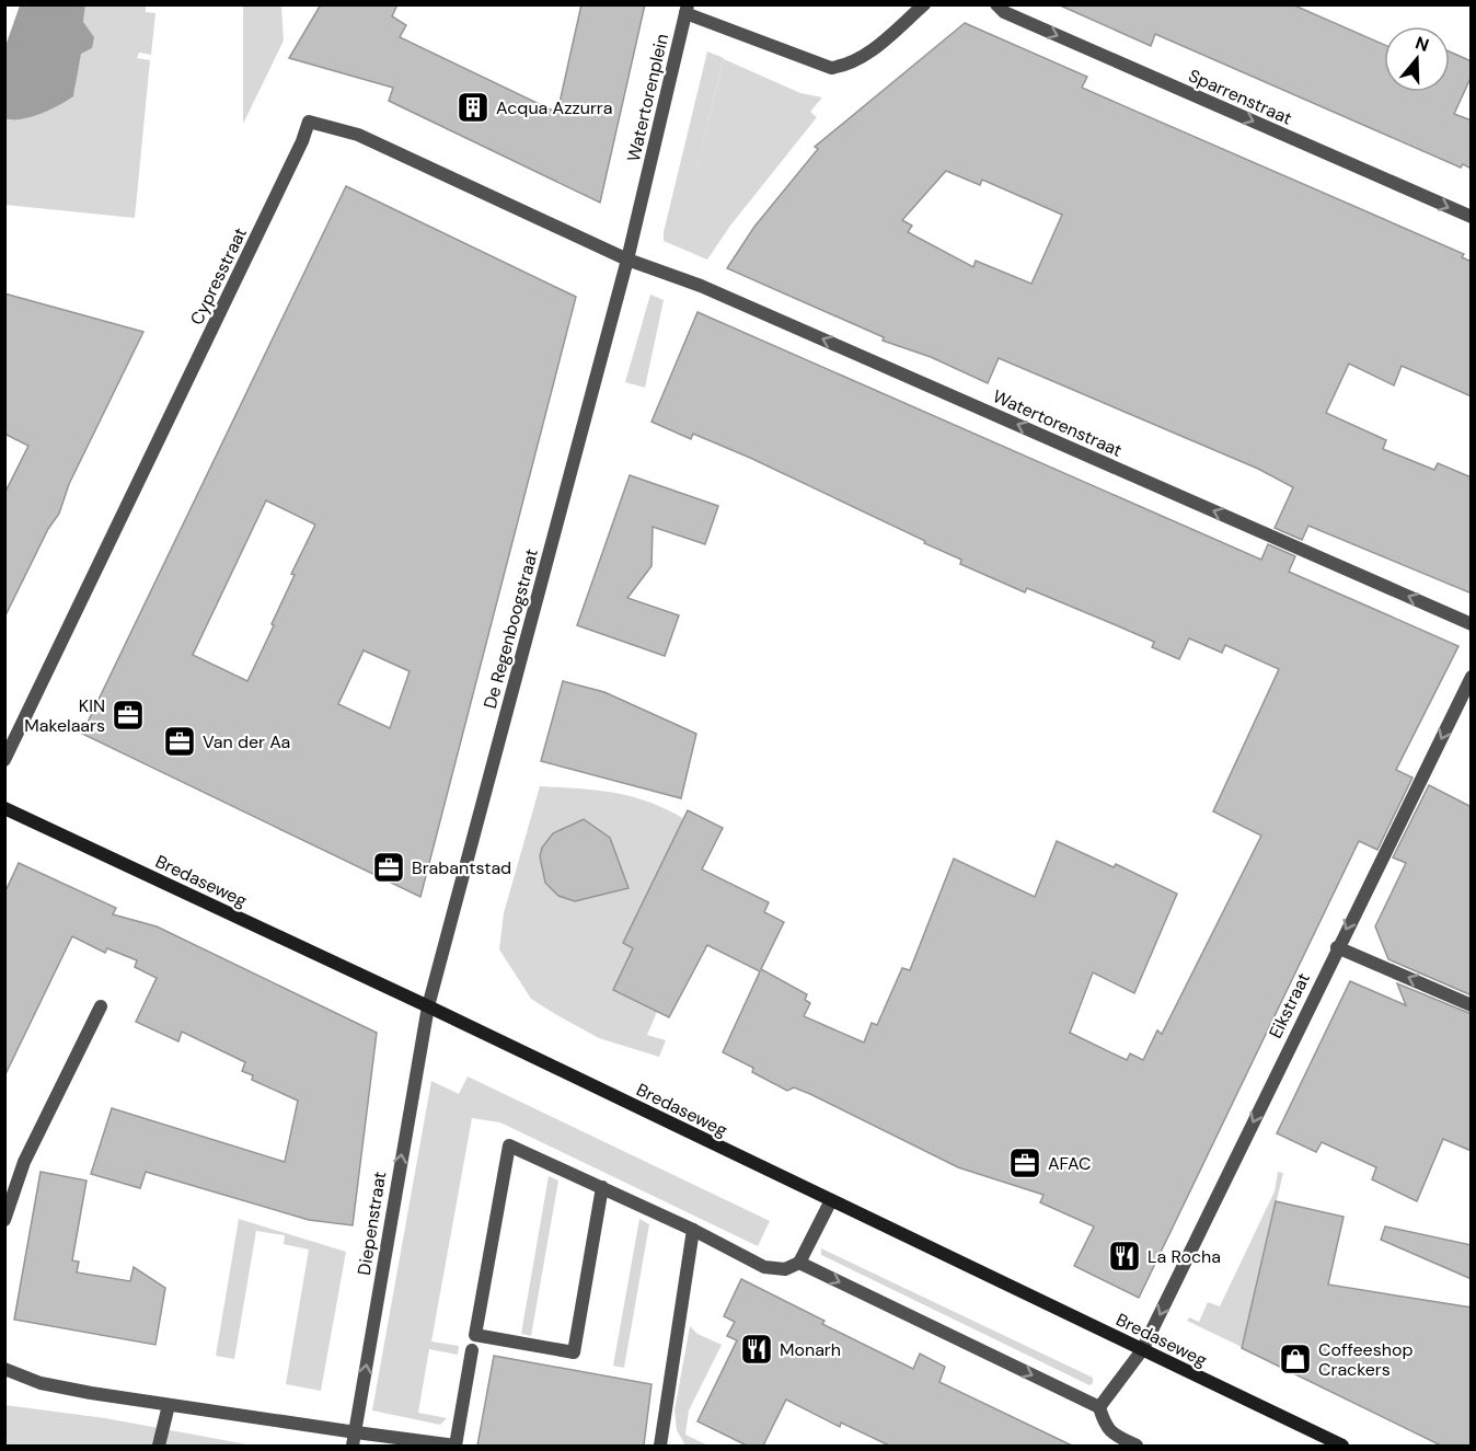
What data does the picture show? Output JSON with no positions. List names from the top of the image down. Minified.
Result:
{"streets":{"street":["Sparrenstraat","Watertorenplein","Cypresstraat","Watertorenstraat","De Regenboogstraat","Bredaseweg","Eikstraat","Diepenstraat"]},"crossings":[["Watertorenplein","Cypresstraat"],["Watertorenplein","Watertorenstraat"],["Watertorenplein","De Regenboogstraat"],["Cypresstraat","Watertorenstraat"],["Cypresstraat","De Regenboogstraat"],["Watertorenstraat","De Regenboogstraat"],["De Regenboogstraat","Bredaseweg"],["De Regenboogstraat","Diepenstraat"],["Bredaseweg","Eikstraat"],["Bredaseweg","Diepenstraat"]],"one_way":["Sparrenstraat","Watertorenstraat","Eikstraat","Diepenstraat"],"places":{"building":["Acqua Azzurra"],"office":["KIN Makelaars","Van der Aa","Brabantstad","AFAC"],"restaurant":["La Rocha","Monarh"],"shop":["Coffeeshop Crackers"]},"north":"top"}
